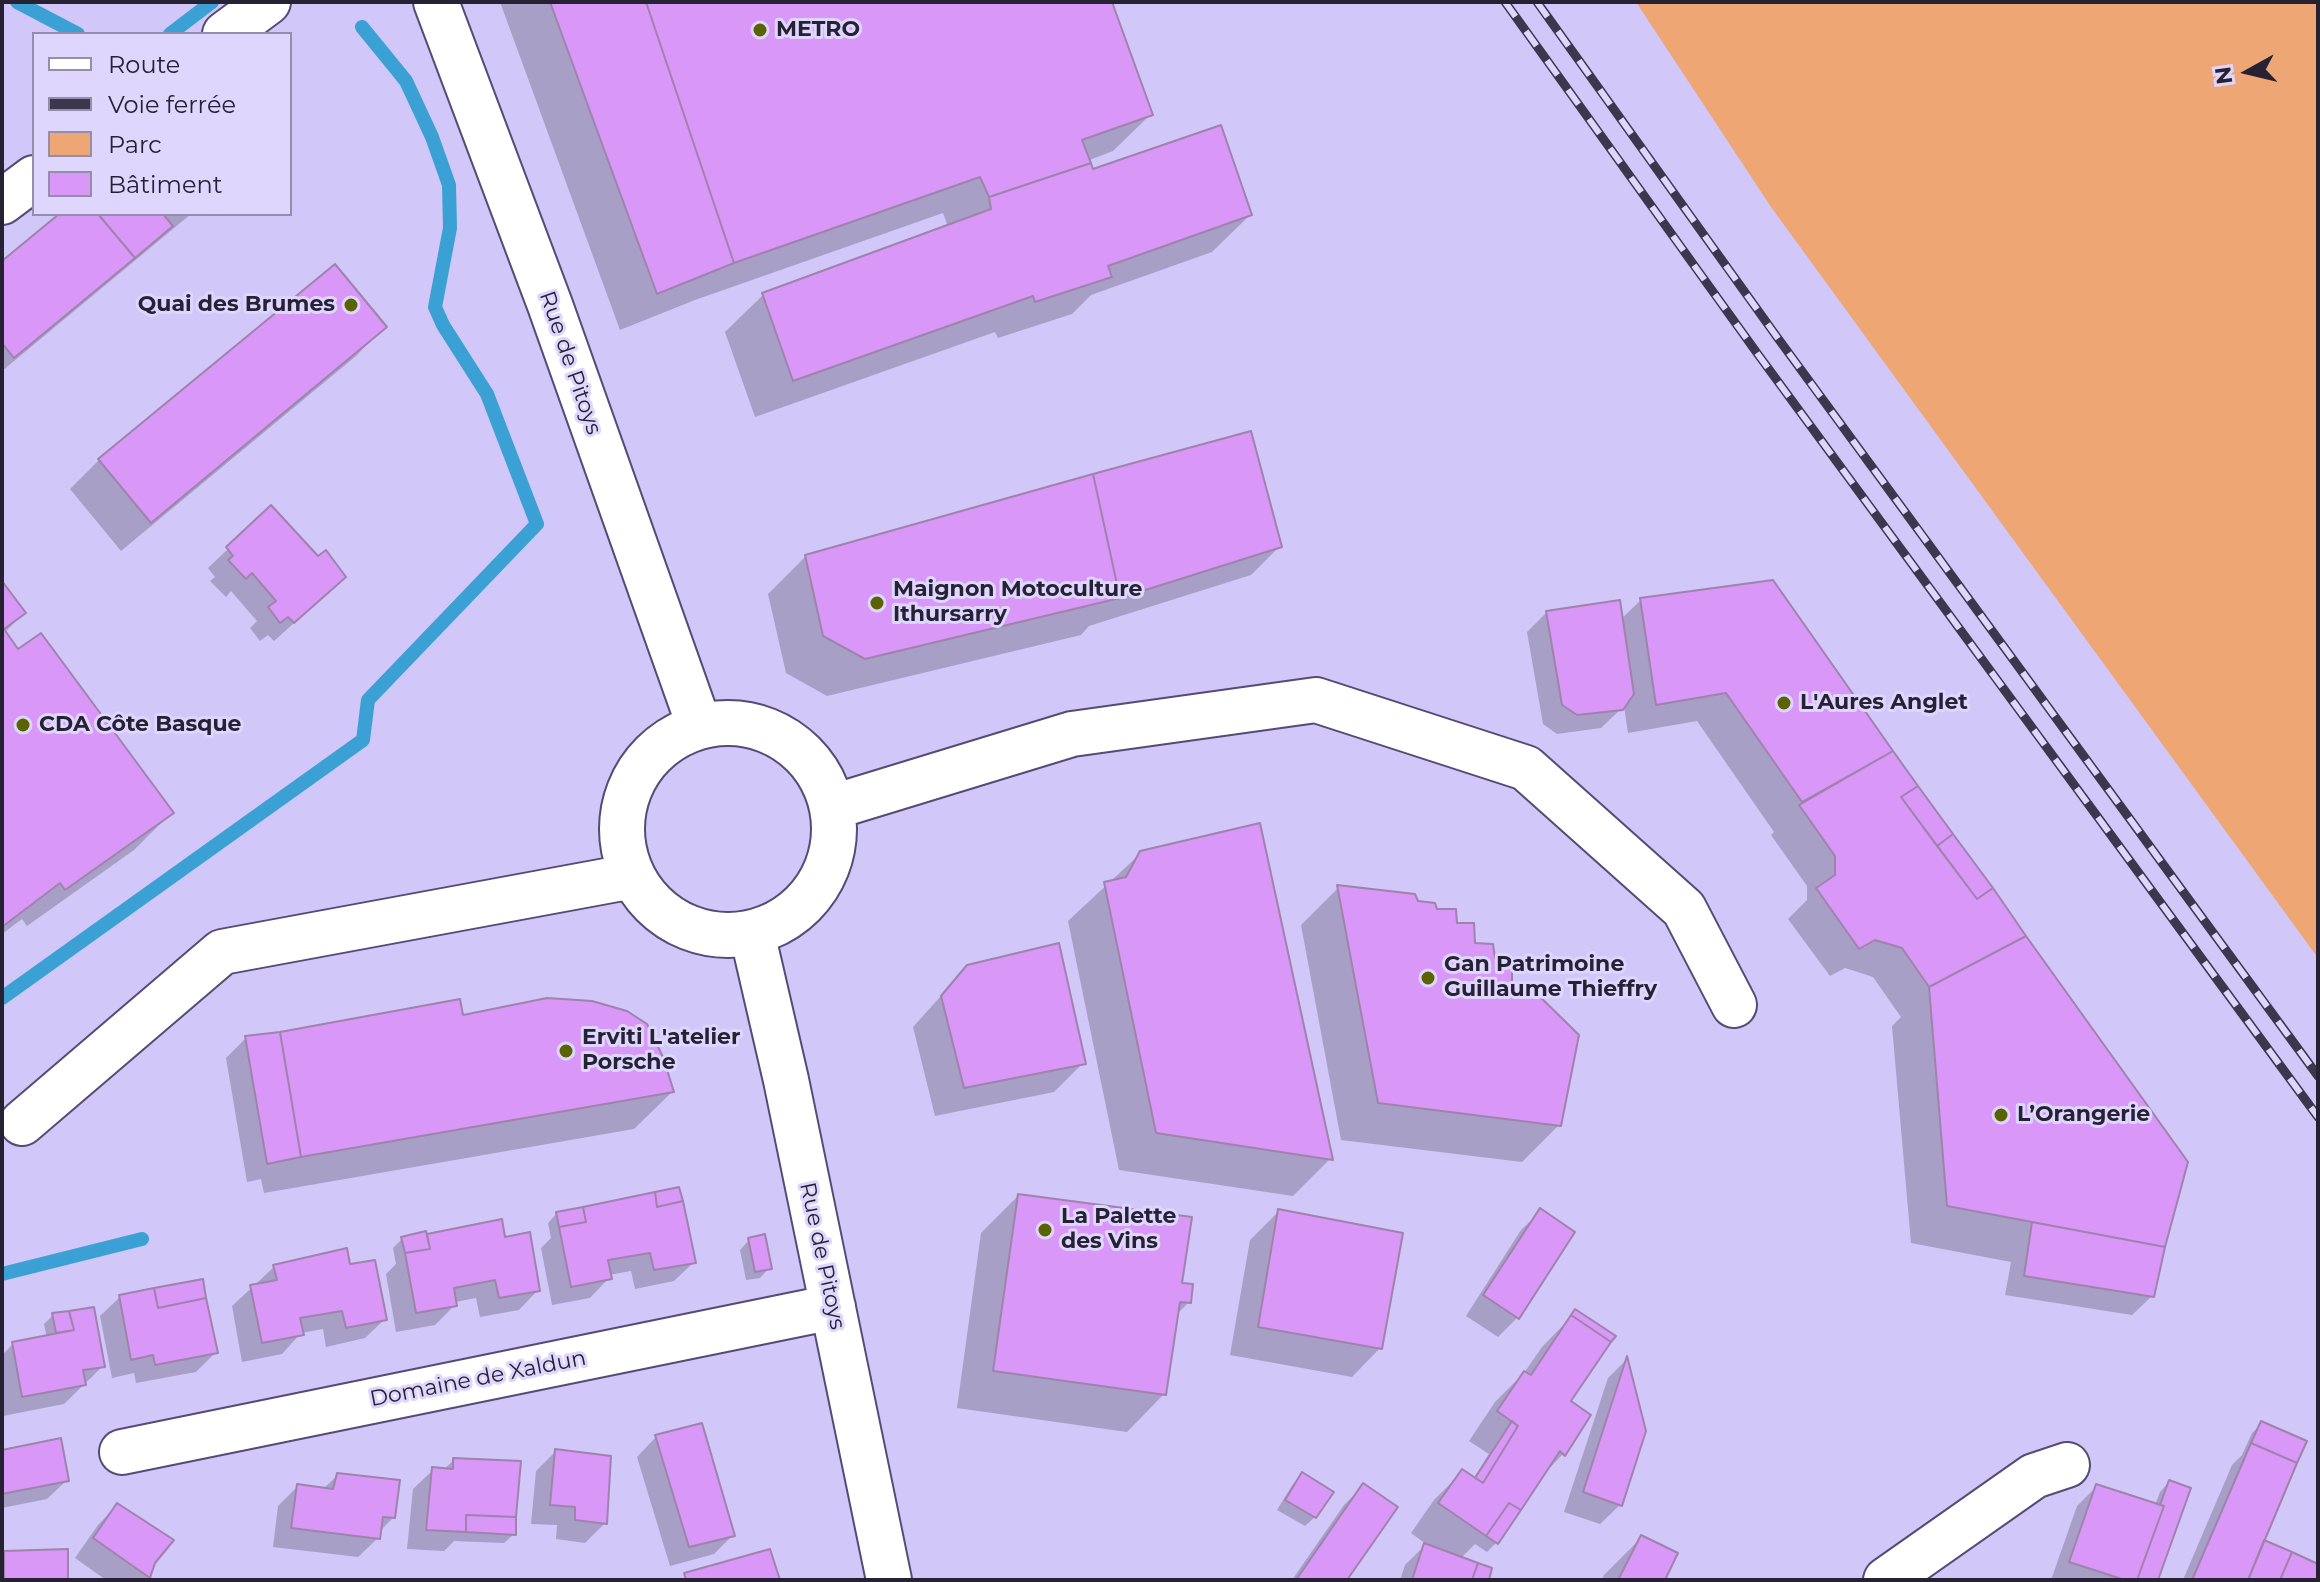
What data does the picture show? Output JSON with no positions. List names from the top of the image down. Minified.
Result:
{"streets":{"street":["Rue de Pitoys","Domaine de Xaldun"]},"crossings":[["Rue de Pitoys","Domaine de Xaldun"]],"places":["METRO","Quai des Brumes","Maignon Motoculture Ithursarry","L'Aures Anglet","CDA Côte Basque","Gan Patrimoine Guillaume Thieffry","Erviti L'atelier Porsche","L’Orangerie","La Palette des Vins"],"legend":["Route","Voie ferrée","Parc","Bâtiment"],"north":"left"}
